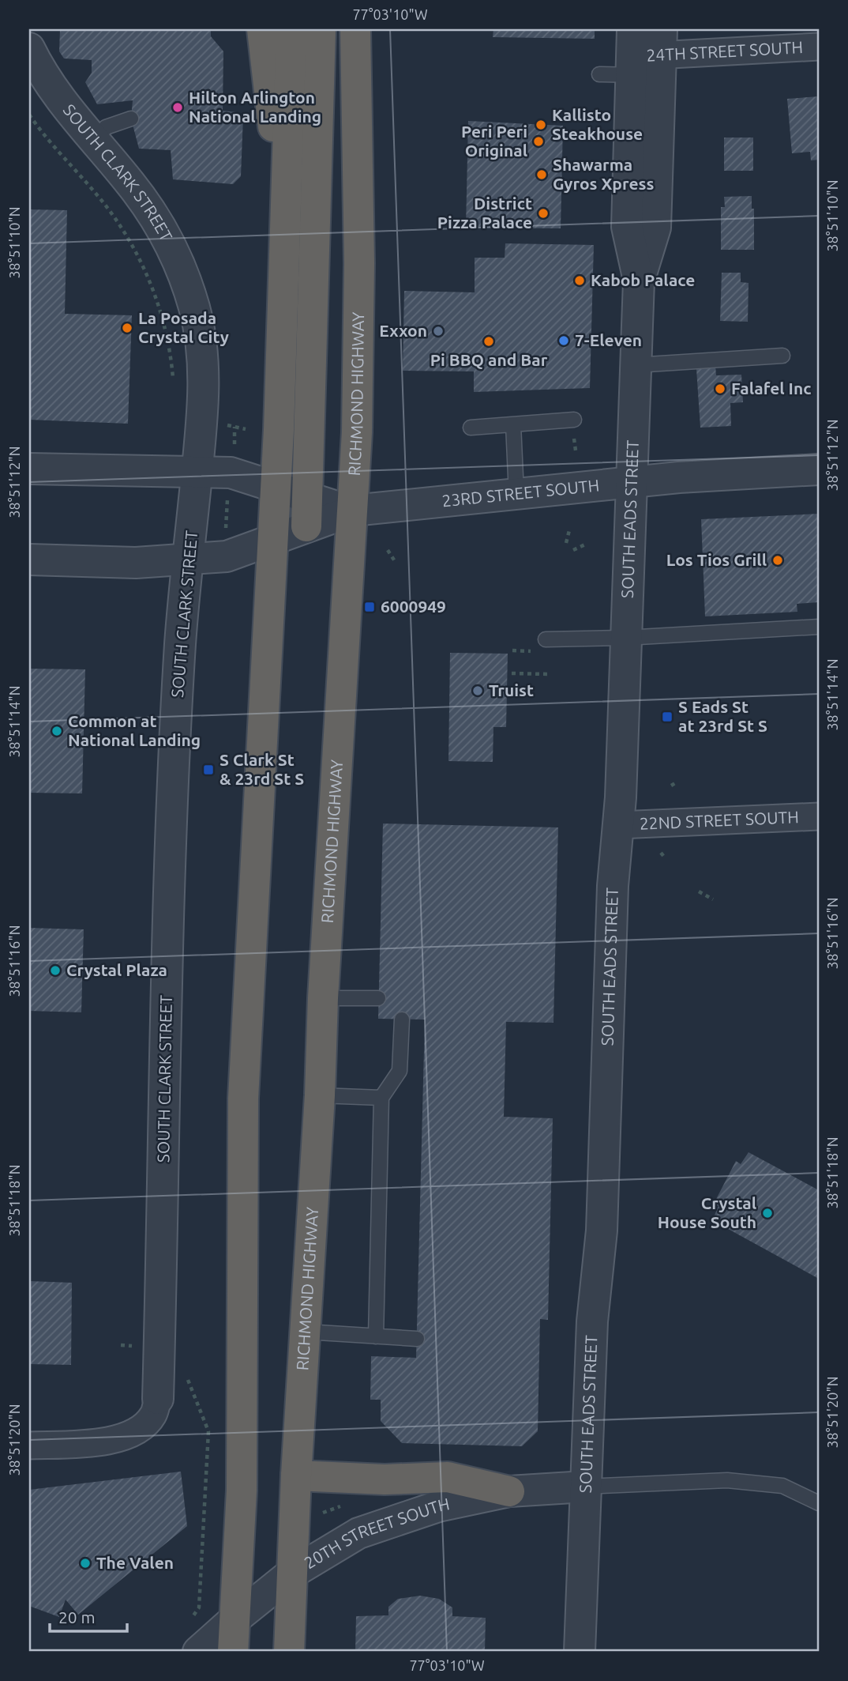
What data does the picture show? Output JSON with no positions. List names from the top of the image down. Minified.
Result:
{"streets":{"highway":["RICHMOND HIGHWAY"],"street":["24TH STREET SOUTH","SOUTH CLARK STREET","23RD STREET SOUTH","SOUTH EADS STREET","22ND STREET SOUTH","20TH STREET SOUTH"]},"crossings":[["24TH STREET SOUTH","SOUTH EADS STREET"],["SOUTH CLARK STREET","23RD STREET SOUTH"],["RICHMOND HIGHWAY","23RD STREET SOUTH"],["RICHMOND HIGHWAY","20TH STREET SOUTH"],["23RD STREET SOUTH","SOUTH EADS STREET"],["SOUTH EADS STREET","22ND STREET SOUTH"],["SOUTH EADS STREET","20TH STREET SOUTH"]],"places":{"other":["Hilton Arlington National Landing","Kallisto Steakhouse","Peri Peri Original","Shawarma Gyros Xpress","District Pizza Palace","Kabob Palace","La Posada Crystal City","Exxon","7-Eleven","Pi BBQ and Bar","Falafel Inc","Los Tios Grill","Truist","Common at National Landing","Crystal Plaza","Crystal House South","The Valen"],"transit":["6000949","S Eads St at 23rd St S","S Clark St & 23rd St S"]},"scale_bar":"20 m","coordinates":["77°03'10\"W","38°51'10\"N","38°51'12\"N","38°51'14\"N","38°51'16\"N","38°51'18\"N","38°51'20\"N"]}
